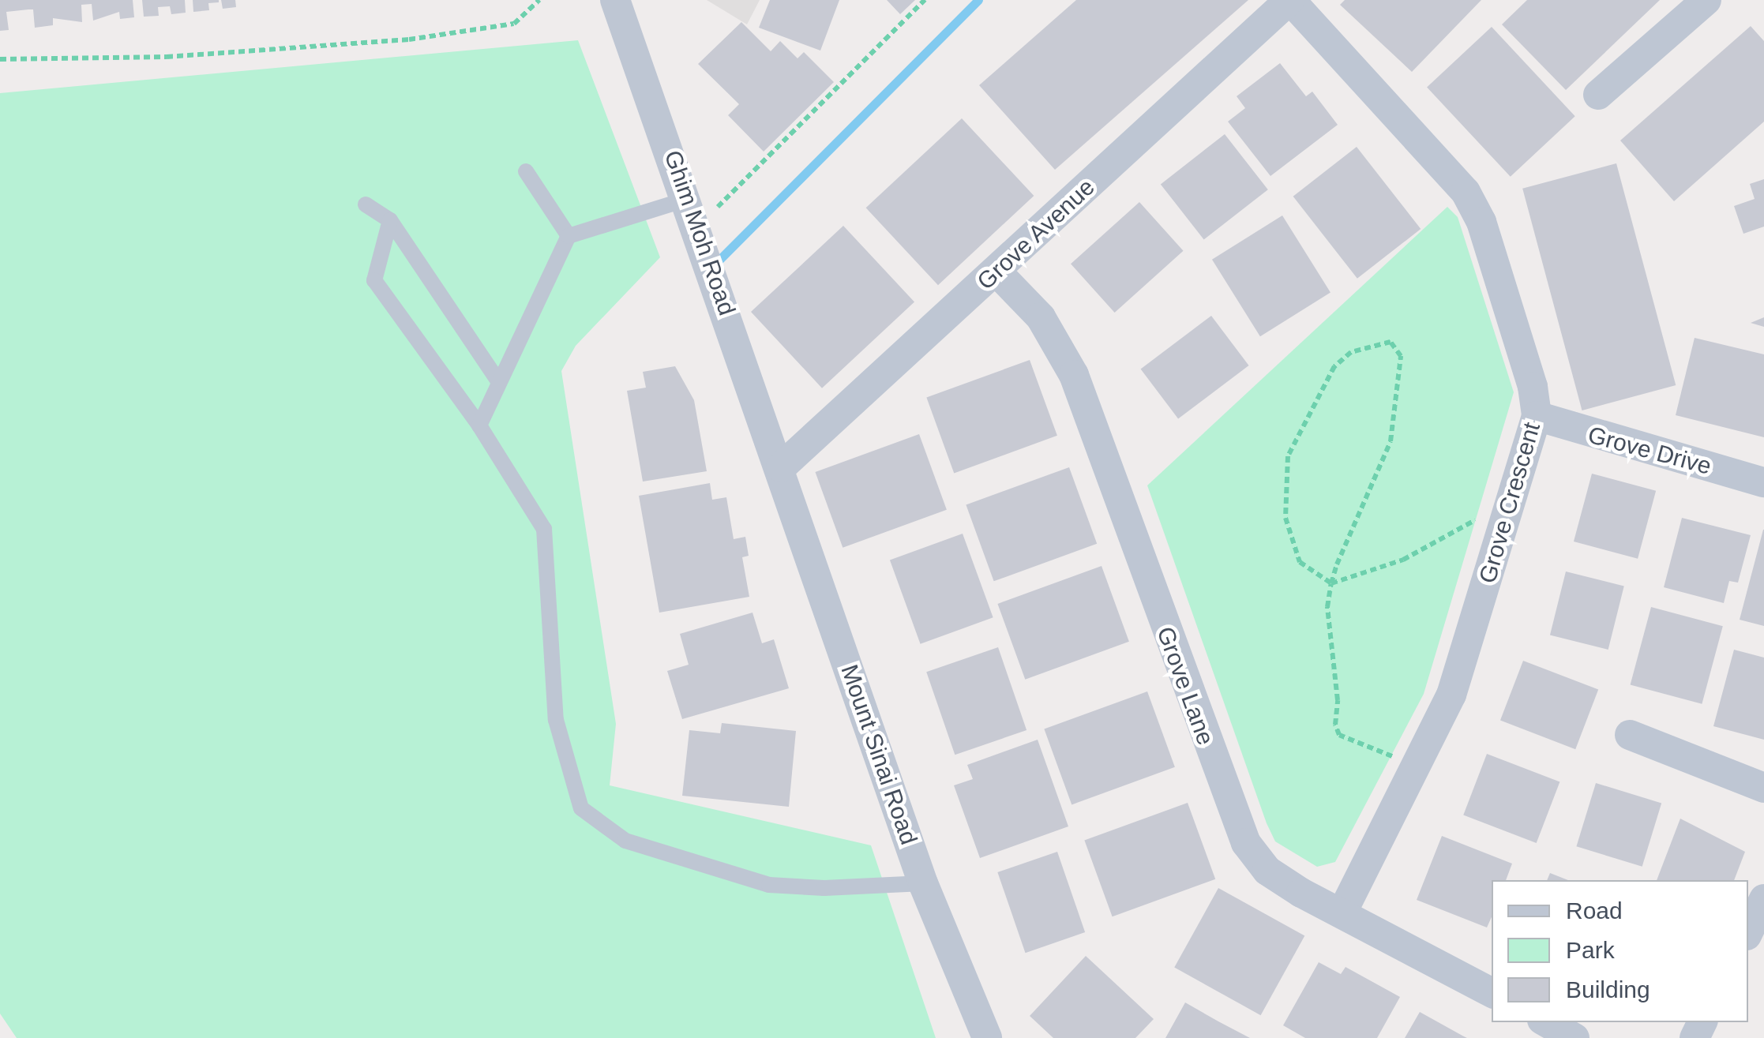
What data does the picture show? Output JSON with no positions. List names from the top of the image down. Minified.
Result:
{"streets":{"street":["Ghim Moh Road","Grove Avenue","Grove Drive","Grove Crescent","Grove Lane","Mount Sinai Road"]},"crossings":[["Ghim Moh Road","Grove Avenue"],["Ghim Moh Road","Mount Sinai Road"],["Grove Avenue","Grove Crescent"],["Grove Avenue","Grove Lane"],["Grove Avenue","Mount Sinai Road"],["Grove Drive","Grove Crescent"],["Grove Crescent","Grove Lane"]],"legend":["Road","Park","Building"]}
